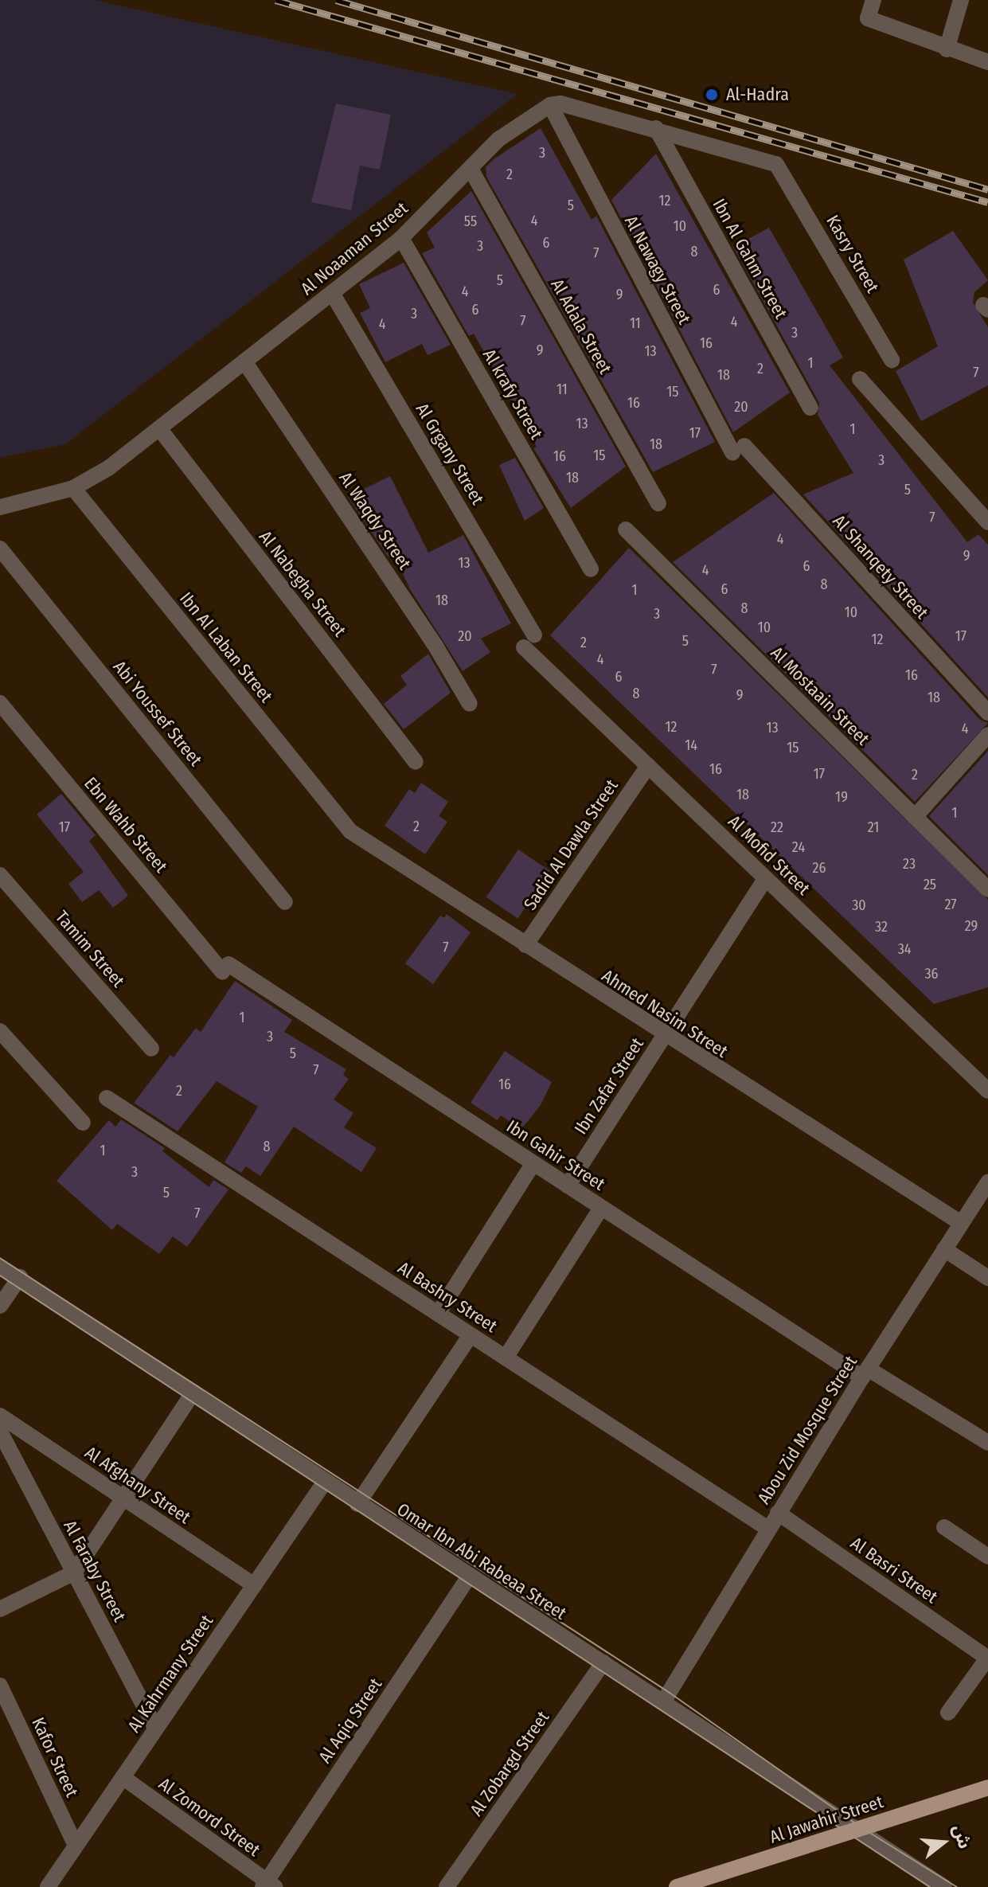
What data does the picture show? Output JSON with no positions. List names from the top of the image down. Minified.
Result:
{"streets":{"main road":["Al Jawahir Street"],"street":["Al Noaaman Street","Kasry Street","Ibn Al Gahm Street","Al Nawagy Street","Al Adala Street","Al krafy Street","Al Grgany Street","Al Waqdy Street","Al Shanqety Street","Al Nabegha Street","Ibn Al Laban Street","Al Mostaain Street","Abi Youssef Street","Ebn Wahb Street","Sadid Al Dawla Street","Al Mofid Street","Tamim Street","Ahmed Nasim Street","Ibn Zafar Street","Ibn Gahir Street","Al Bashry Street","Abou Zid Mosque Street","Al Afghany Street","Omar Ibn Abi Rabeaa Street","Al Basri Street","Al Faraby Street","Al Kahrmany Street","Al Aqiq Street","Kafor Street","Al Zobargd Street","Al Zomord Street"]},"crossings":[["Al Noaaman Street","Al Nawagy Street"],["Al Noaaman Street","Al Adala Street"],["Al Noaaman Street","Al krafy Street"],["Al Noaaman Street","Al Grgany Street"],["Al Noaaman Street","Al Waqdy Street"],["Al Noaaman Street","Al Nabegha Street"],["Al Noaaman Street","Ibn Al Laban Street"],["Kasry Street","Ibn Al Gahm Street"],["Al Nawagy Street","Al Shanqety Street"],["Al Grgany Street","Al Mofid Street"],["Ibn Al Laban Street","Ahmed Nasim Street"],["Ebn Wahb Street","Ibn Gahir Street"],["Sadid Al Dawla Street","Al Mofid Street"],["Sadid Al Dawla Street","Ahmed Nasim Street"],["Al Mofid Street","Ibn Zafar Street"],["Ahmed Nasim Street","Ibn Zafar Street"],["Ahmed Nasim Street","Abou Zid Mosque Street"],["Ibn Zafar Street","Ibn Gahir Street"],["Ibn Gahir Street","Abou Zid Mosque Street"],["Al Bashry Street","Abou Zid Mosque Street"],["Abou Zid Mosque Street","Omar Ibn Abi Rabeaa Street"],["Abou Zid Mosque Street","Al Basri Street"],["Al Afghany Street","Al Kahrmany Street"],["Omar Ibn Abi Rabeaa Street","Al Kahrmany Street"],["Omar Ibn Abi Rabeaa Street","Al Aqiq Street"],["Omar Ibn Abi Rabeaa Street","Al Zobargd Street"],["Omar Ibn Abi Rabeaa Street","Al Jawahir Street"],["Al Faraby Street","Al Kahrmany Street"],["Al Kahrmany Street","Kafor Street"],["Al Kahrmany Street","Al Zomord Street"],["Al Aqiq Street","Al Zomord Street"]],"places":["Al-Hadra"],"house_numbers":["3","2","12","5","4","55","10","6","3","8","7","5","6","4","9","6","3","7","4","11","4","3","16","9","13","1","2","7","18","11","15","16","20","13","1","17","18","15","16","3","18","5","7","4","9","13","6","4","8","6","1","18","8","10","3","10","20","17","12","5","2","4","7","16","6","8","9","18","12","13","4","14","15","16","17","2","18","19","1","2","17","22","21","24","23","26","25","27","30","29","32","7","34","36","1","3","5","7","16","2","8","1","3","5","7"],"north":"right"}
